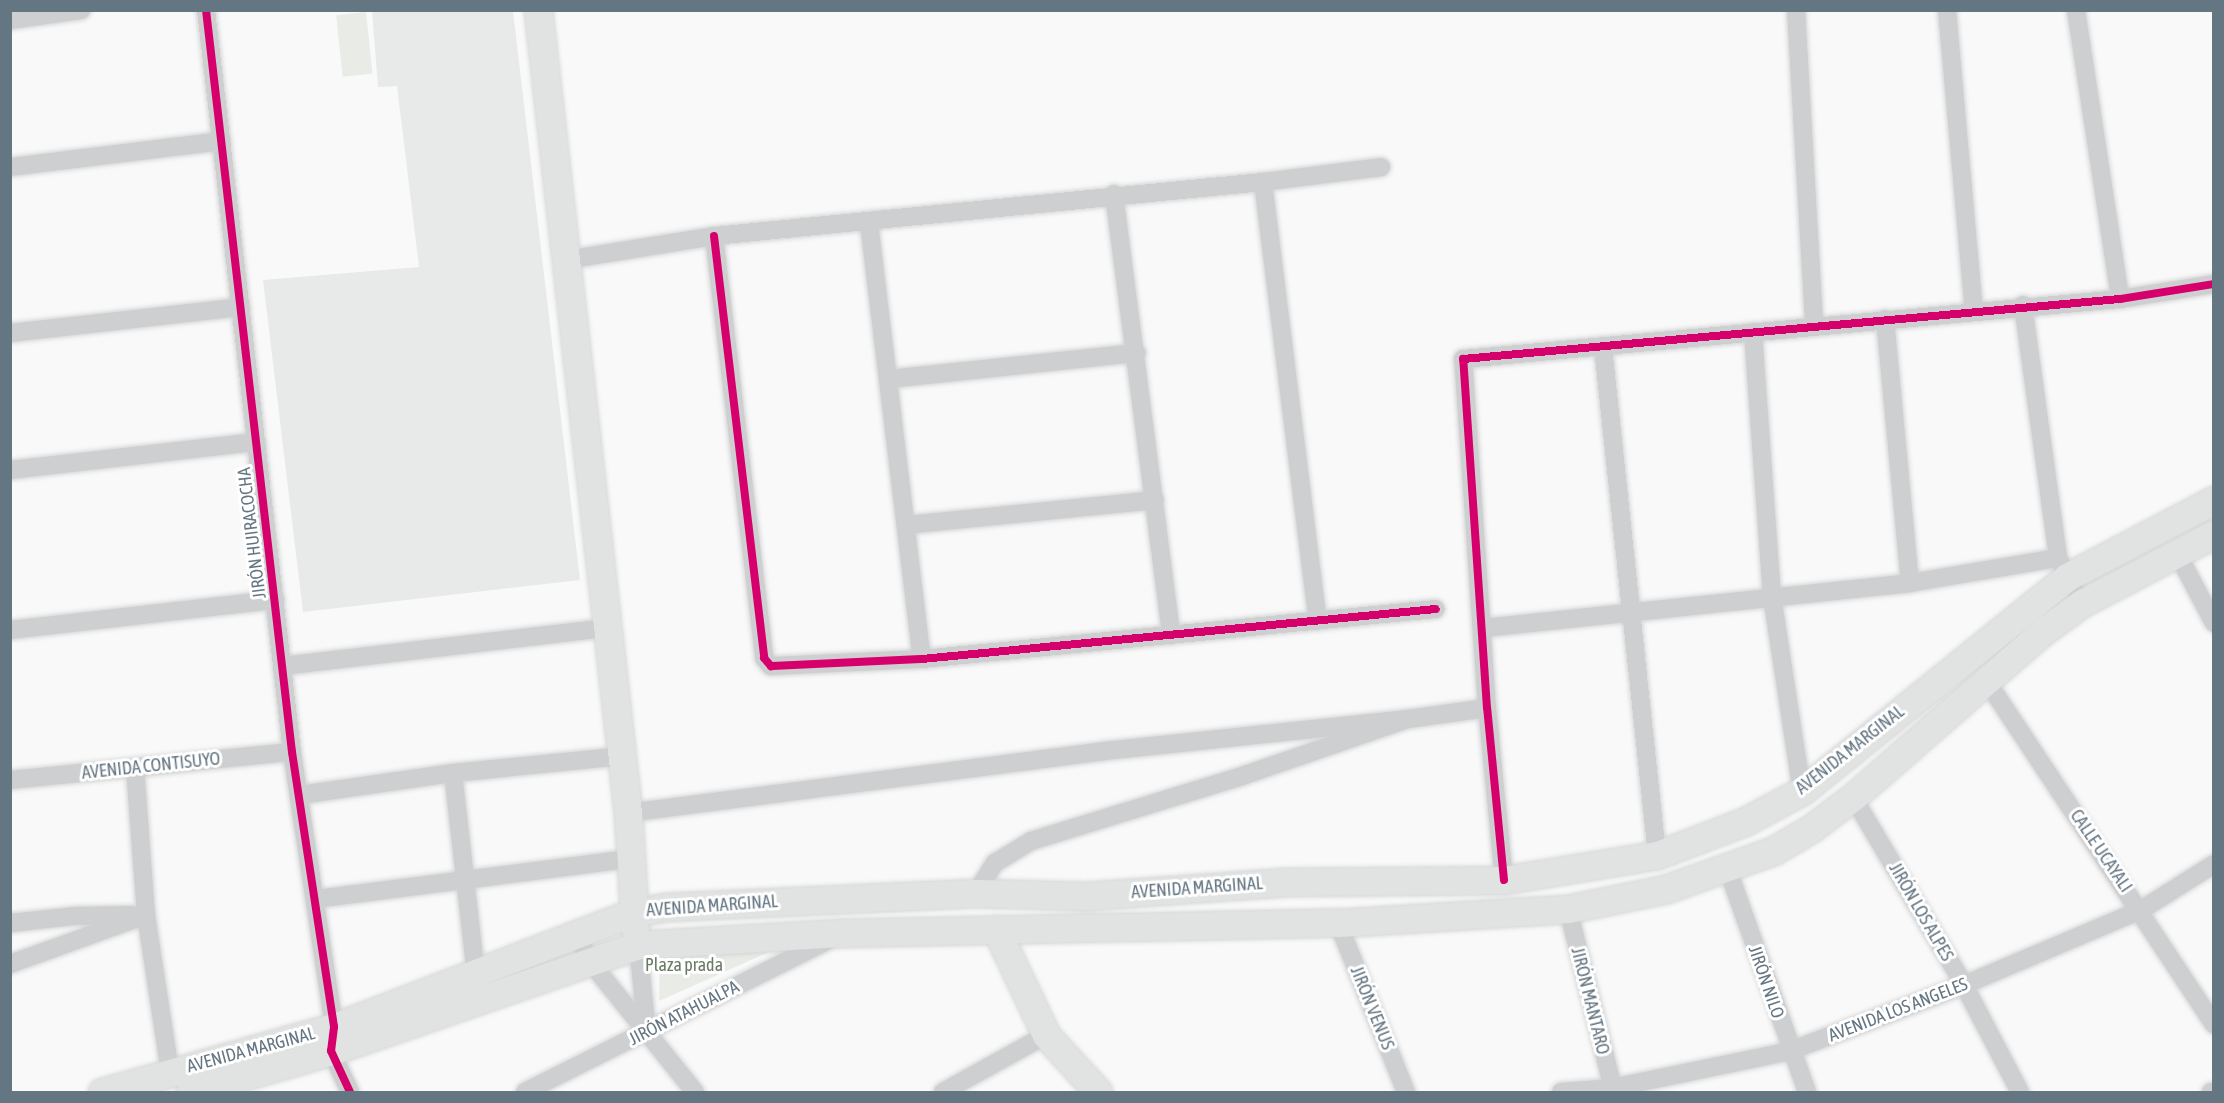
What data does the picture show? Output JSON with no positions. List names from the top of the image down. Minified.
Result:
{"streets":{"main road":["AVENIDA MARGINAL"],"street":["JIRÓN HUIRACOCHA","AVENIDA CONTISUYO","CALLE UCAYALI","JIRÓN LOS ALPES","JIRÓN NILO","JIRÓN MANTARO","JIRÓN VENUS","AVENIDA LOS ANGELES","JIRÓN ATAHUALPA"]},"crossings":[["JIRÓN HUIRACOCHA","AVENIDA MARGINAL"],["JIRÓN HUIRACOCHA","AVENIDA CONTISUYO"],["AVENIDA MARGINAL","CALLE UCAYALI"],["AVENIDA MARGINAL","JIRÓN LOS ALPES"],["AVENIDA MARGINAL","JIRÓN NILO"],["AVENIDA MARGINAL","JIRÓN MANTARO"],["AVENIDA MARGINAL","JIRÓN VENUS"],["AVENIDA MARGINAL","JIRÓN ATAHUALPA"],["CALLE UCAYALI","AVENIDA LOS ANGELES"],["JIRÓN LOS ALPES","AVENIDA LOS ANGELES"],["JIRÓN NILO","AVENIDA LOS ANGELES"],["JIRÓN MANTARO","AVENIDA LOS ANGELES"]],"parks":["Plaza prada"]}
